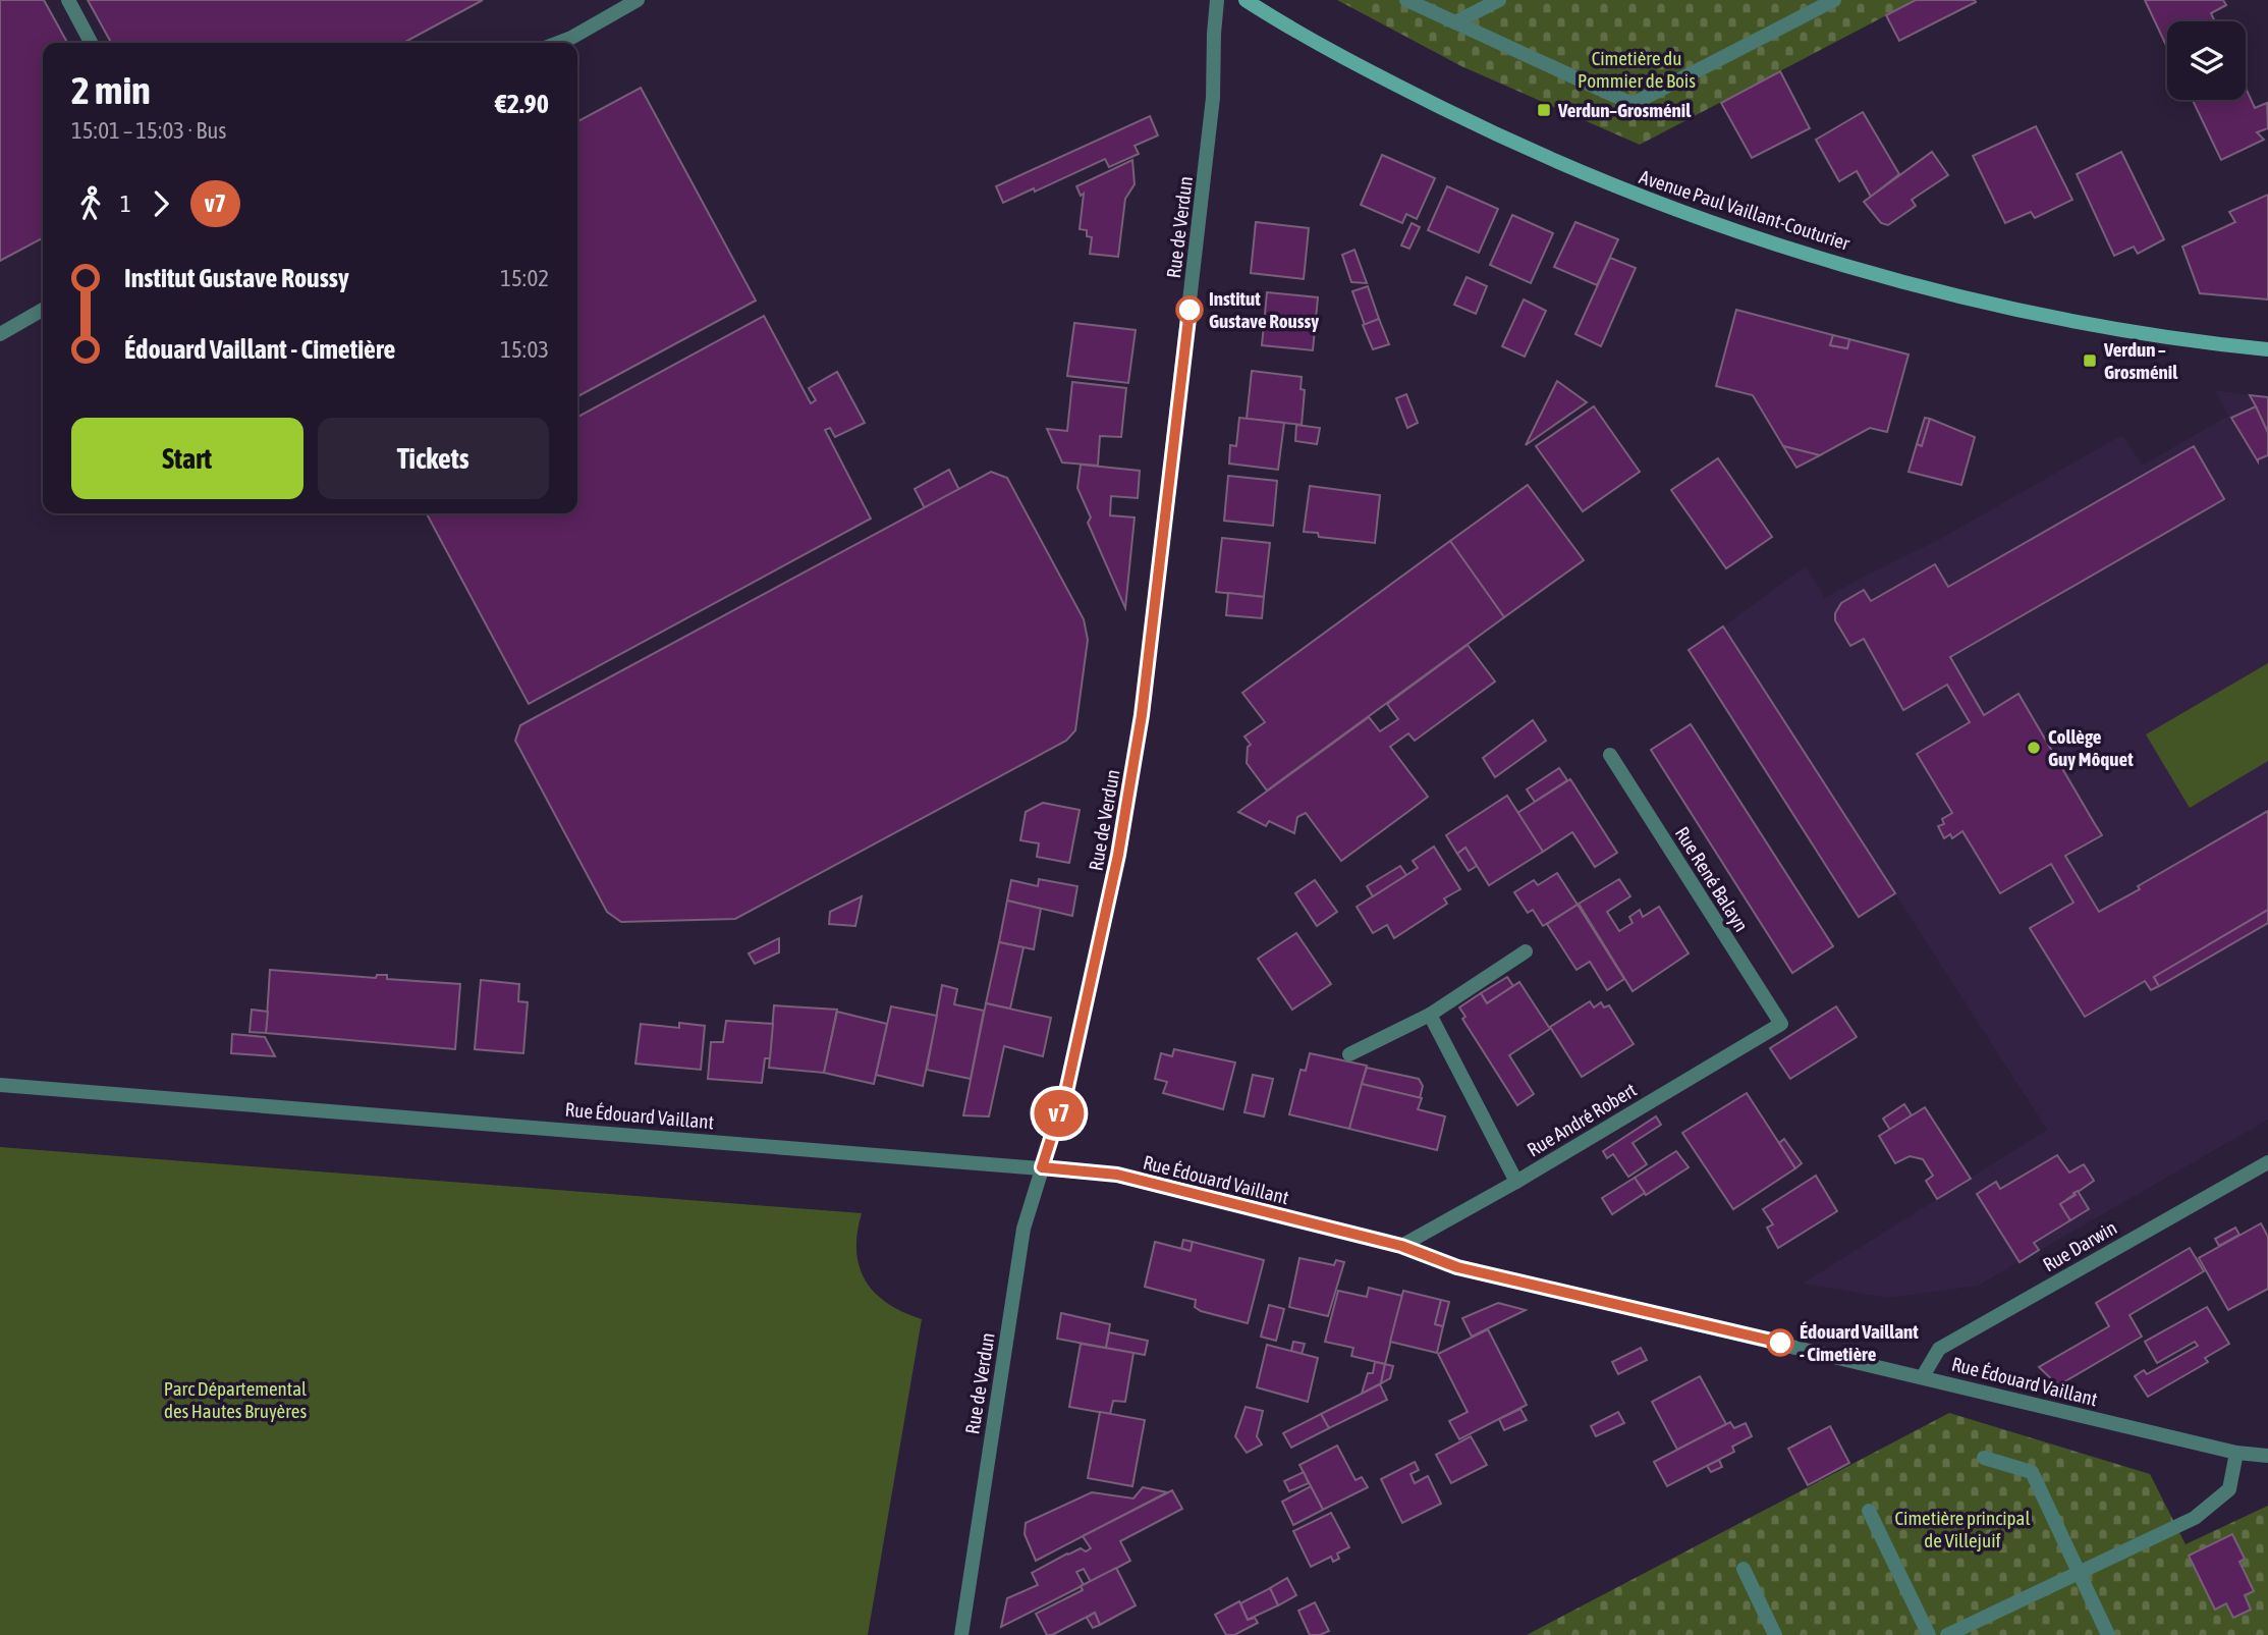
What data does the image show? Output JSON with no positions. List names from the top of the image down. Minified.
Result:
{"streets":{"main road":["Avenue Paul Vaillant-Couturier"],"street":["Rue de Verdun","Rue René Balayn","Rue Édouard Vaillant","Rue André Robert","Rue Darwin"]},"crossings":[["Rue de Verdun","Rue Édouard Vaillant"],["Rue René Balayn","Rue André Robert"],["Rue Édouard Vaillant","Rue André Robert"],["Rue Édouard Vaillant","Rue Darwin"]],"parks":["Cimetière du Pommier de Bois","Parc Départemental des Hautes Bruyères","Cimetière principal de Villejuif"],"places":{"transit":["Verdun–Grosménil","Verdun – Grosménil"],"other":["Institut Gustave Roussy","Collège Guy Môquet","Édouard Vaillant - Cimetière"]},"lines":["bus line v7"],"page":{"on_map":"v7","heading":["2 min","15:01 – 15:03 · Bus","€2.90"],"legs":["1","v7"],"list":[{"name":"Institut Gustave Roussy","value":"15:02"},{"name":"Édouard Vaillant - Cimetière","value":"15:03"}],"buttons":["Start","Tickets"]}}
